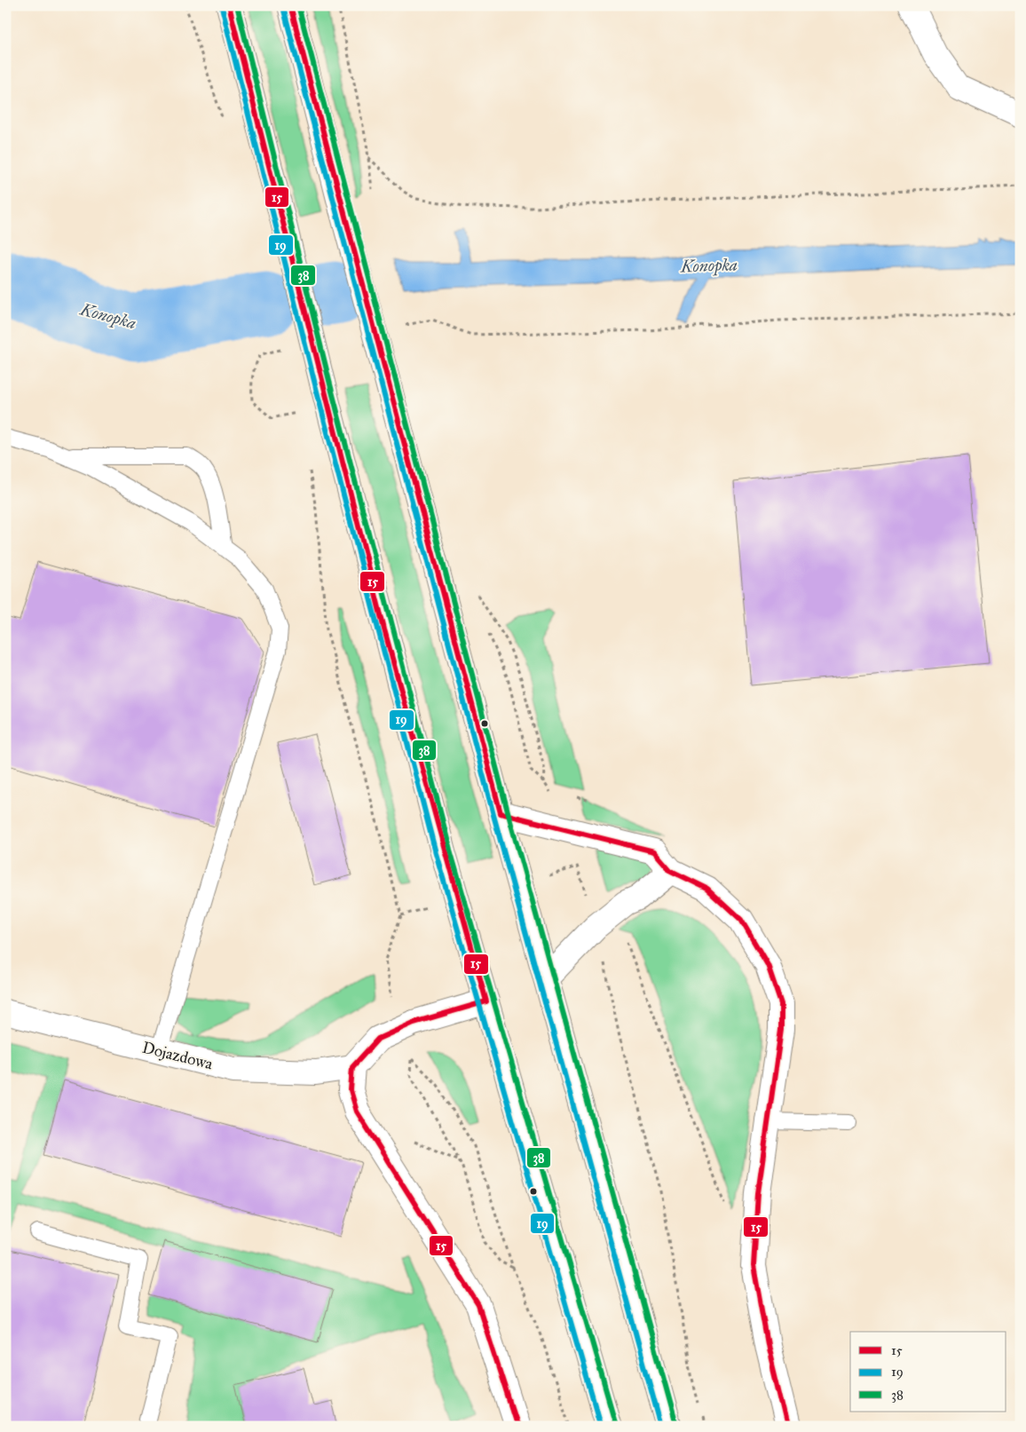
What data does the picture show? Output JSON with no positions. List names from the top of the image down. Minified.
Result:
{"streets":{"main road":["Dojazdowa"]},"water":["Konopka"],"lines":["transit line 15","transit line 38","transit line 19"],"legend":["15","19","38"]}
